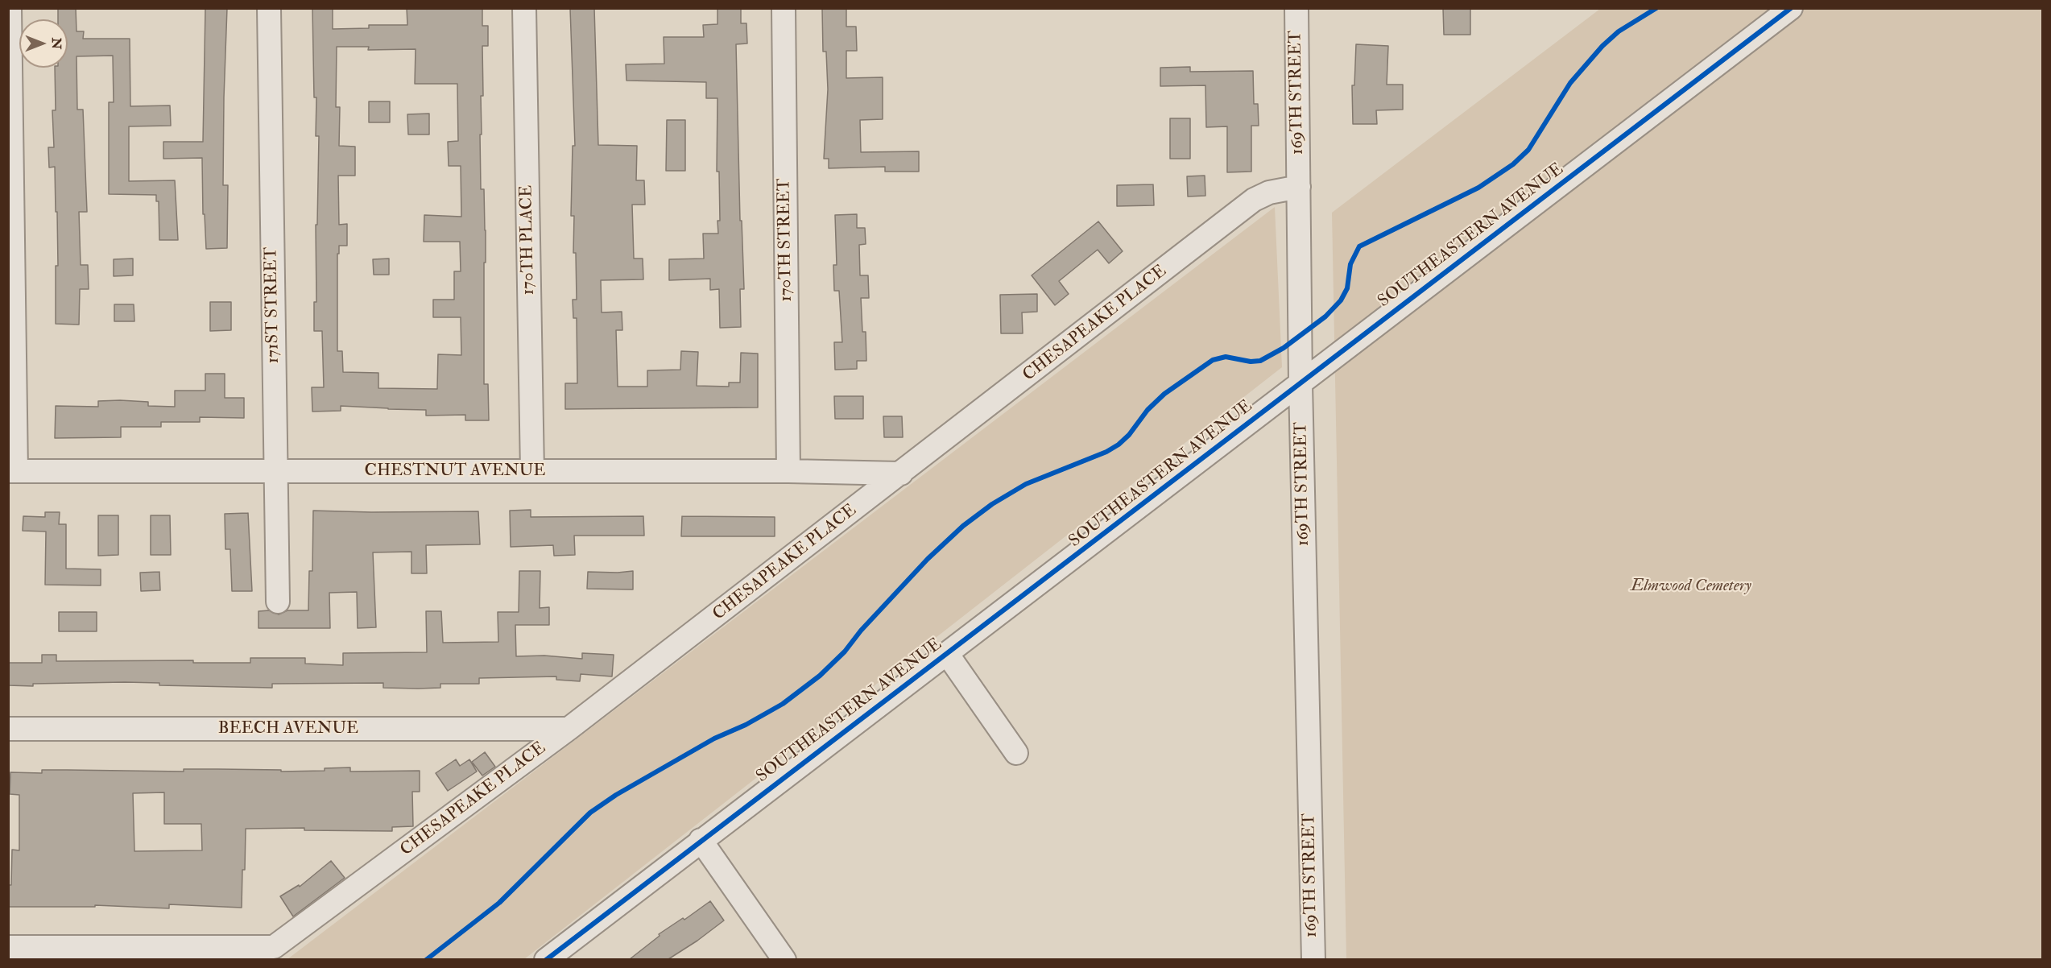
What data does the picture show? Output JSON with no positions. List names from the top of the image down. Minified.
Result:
{"streets":{"street":["169TH STREET","SOUTHEASTERN AVENUE","170TH PLACE","170TH STREET","171ST STREET","CHESAPEAKE PLACE","CHESTNUT AVENUE","BEECH AVENUE"]},"crossings":[["169TH STREET","SOUTHEASTERN AVENUE"],["169TH STREET","CHESAPEAKE PLACE"],["170TH PLACE","CHESTNUT AVENUE"],["170TH STREET","CHESTNUT AVENUE"],["171ST STREET","CHESTNUT AVENUE"],["CHESAPEAKE PLACE","CHESTNUT AVENUE"],["CHESAPEAKE PLACE","BEECH AVENUE"]],"parks":["Elmwood Cemetery"],"north":"right"}
